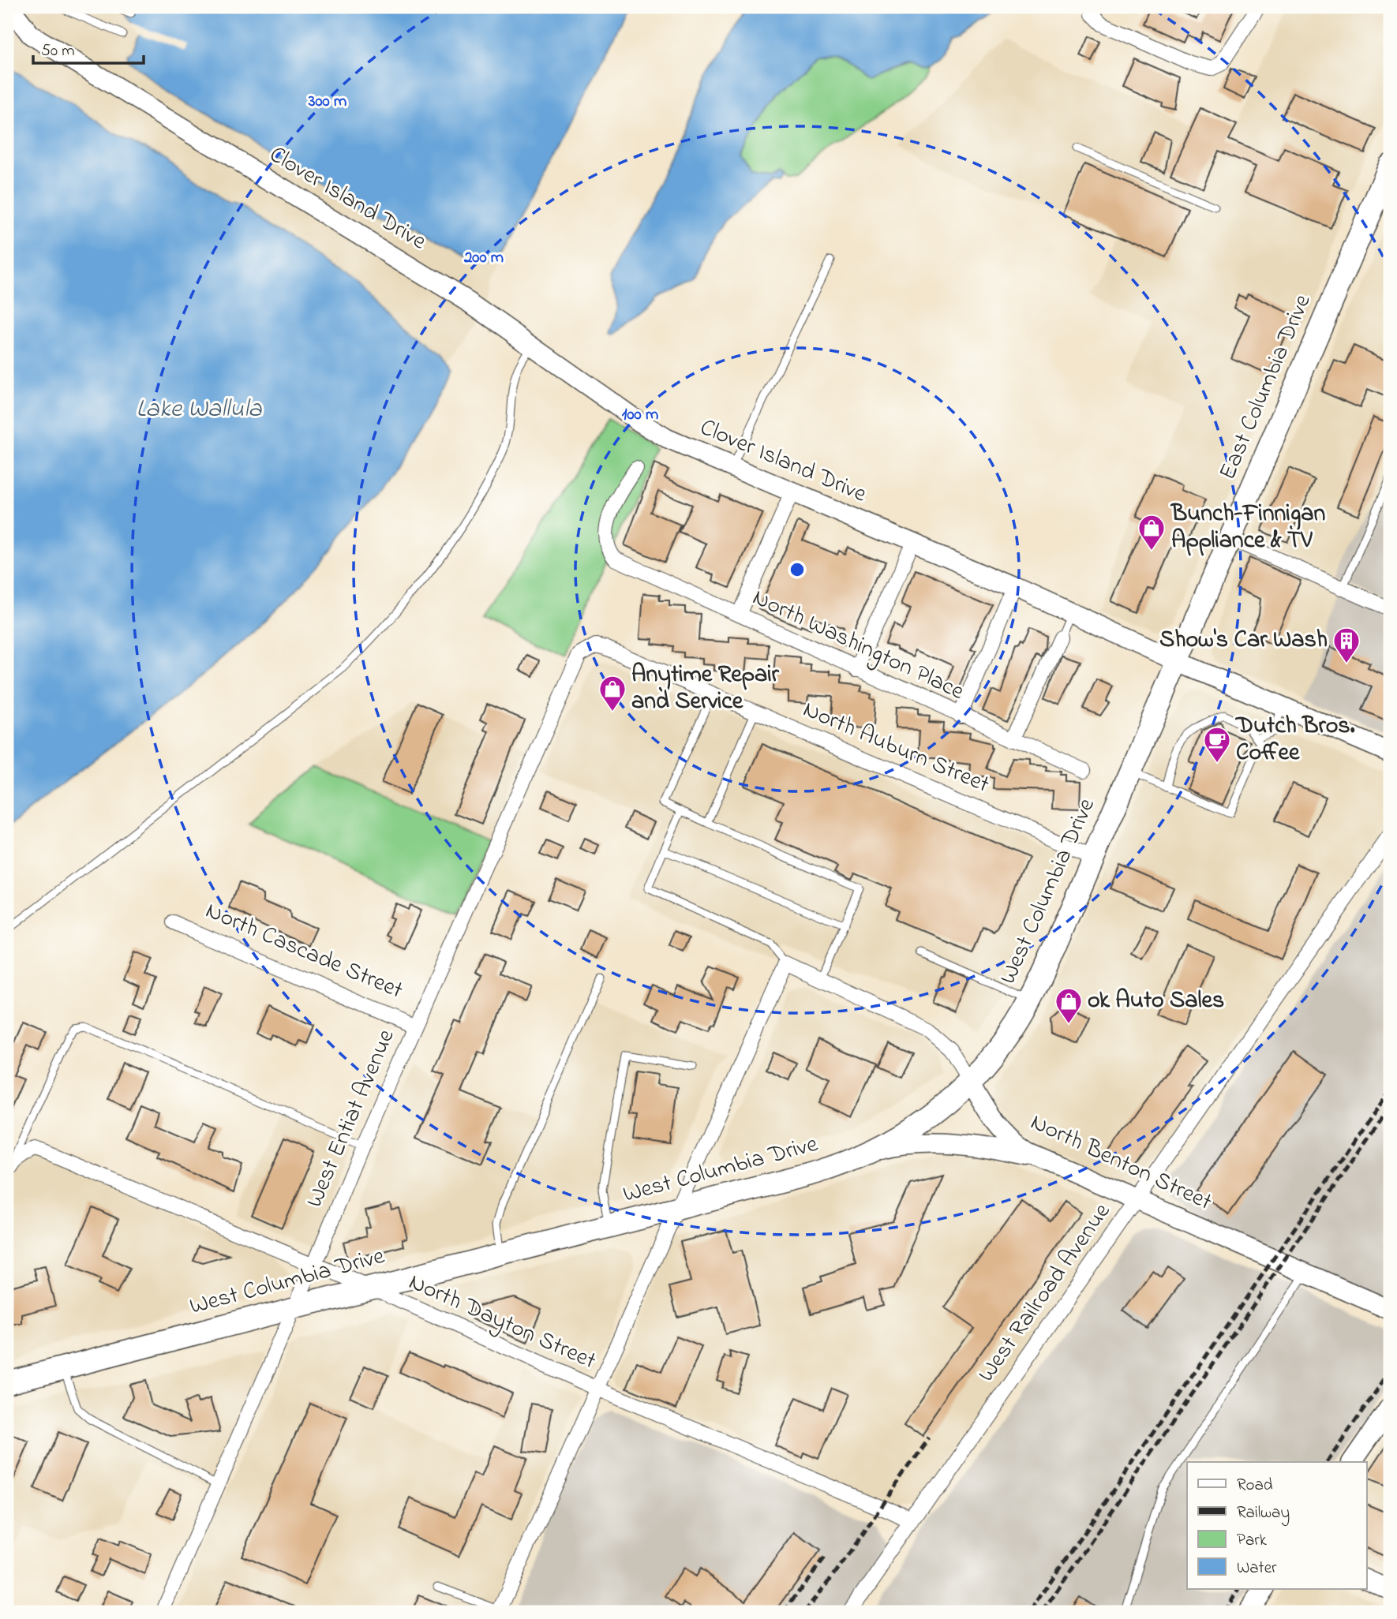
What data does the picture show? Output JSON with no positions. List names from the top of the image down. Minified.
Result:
{"streets":{"main road":["East Columbia Drive","West Columbia Drive"],"street":["Clover Island Drive","North Washington Place","North Auburn Street","North Cascade Street","West Entiat Avenue","North Benton Street","West Railroad Avenue","North Dayton Street"]},"crossings":[["Clover Island Drive","East Columbia Drive"],["Clover Island Drive","West Columbia Drive"],["East Columbia Drive","West Columbia Drive"],["North Auburn Street","West Columbia Drive"],["North Auburn Street","West Entiat Avenue"],["West Columbia Drive","West Entiat Avenue"],["West Columbia Drive","North Benton Street"],["West Columbia Drive","North Dayton Street"],["North Cascade Street","West Entiat Avenue"],["West Entiat Avenue","North Dayton Street"],["North Benton Street","West Railroad Avenue"],["West Railroad Avenue","North Dayton Street"]],"water":["Lake Wallula"],"places":{"shop":["Bunch-Finnigan Appliance & TV","Anytime Repair and Service","ok Auto Sales"],"building":["Show's Car Wash"],"cafe":["Dutch Bros. Coffee"]},"legend":["Road","Railway","Park","Water"],"scale_bar":"50 m","rings":["300 m","200 m","100 m"]}
